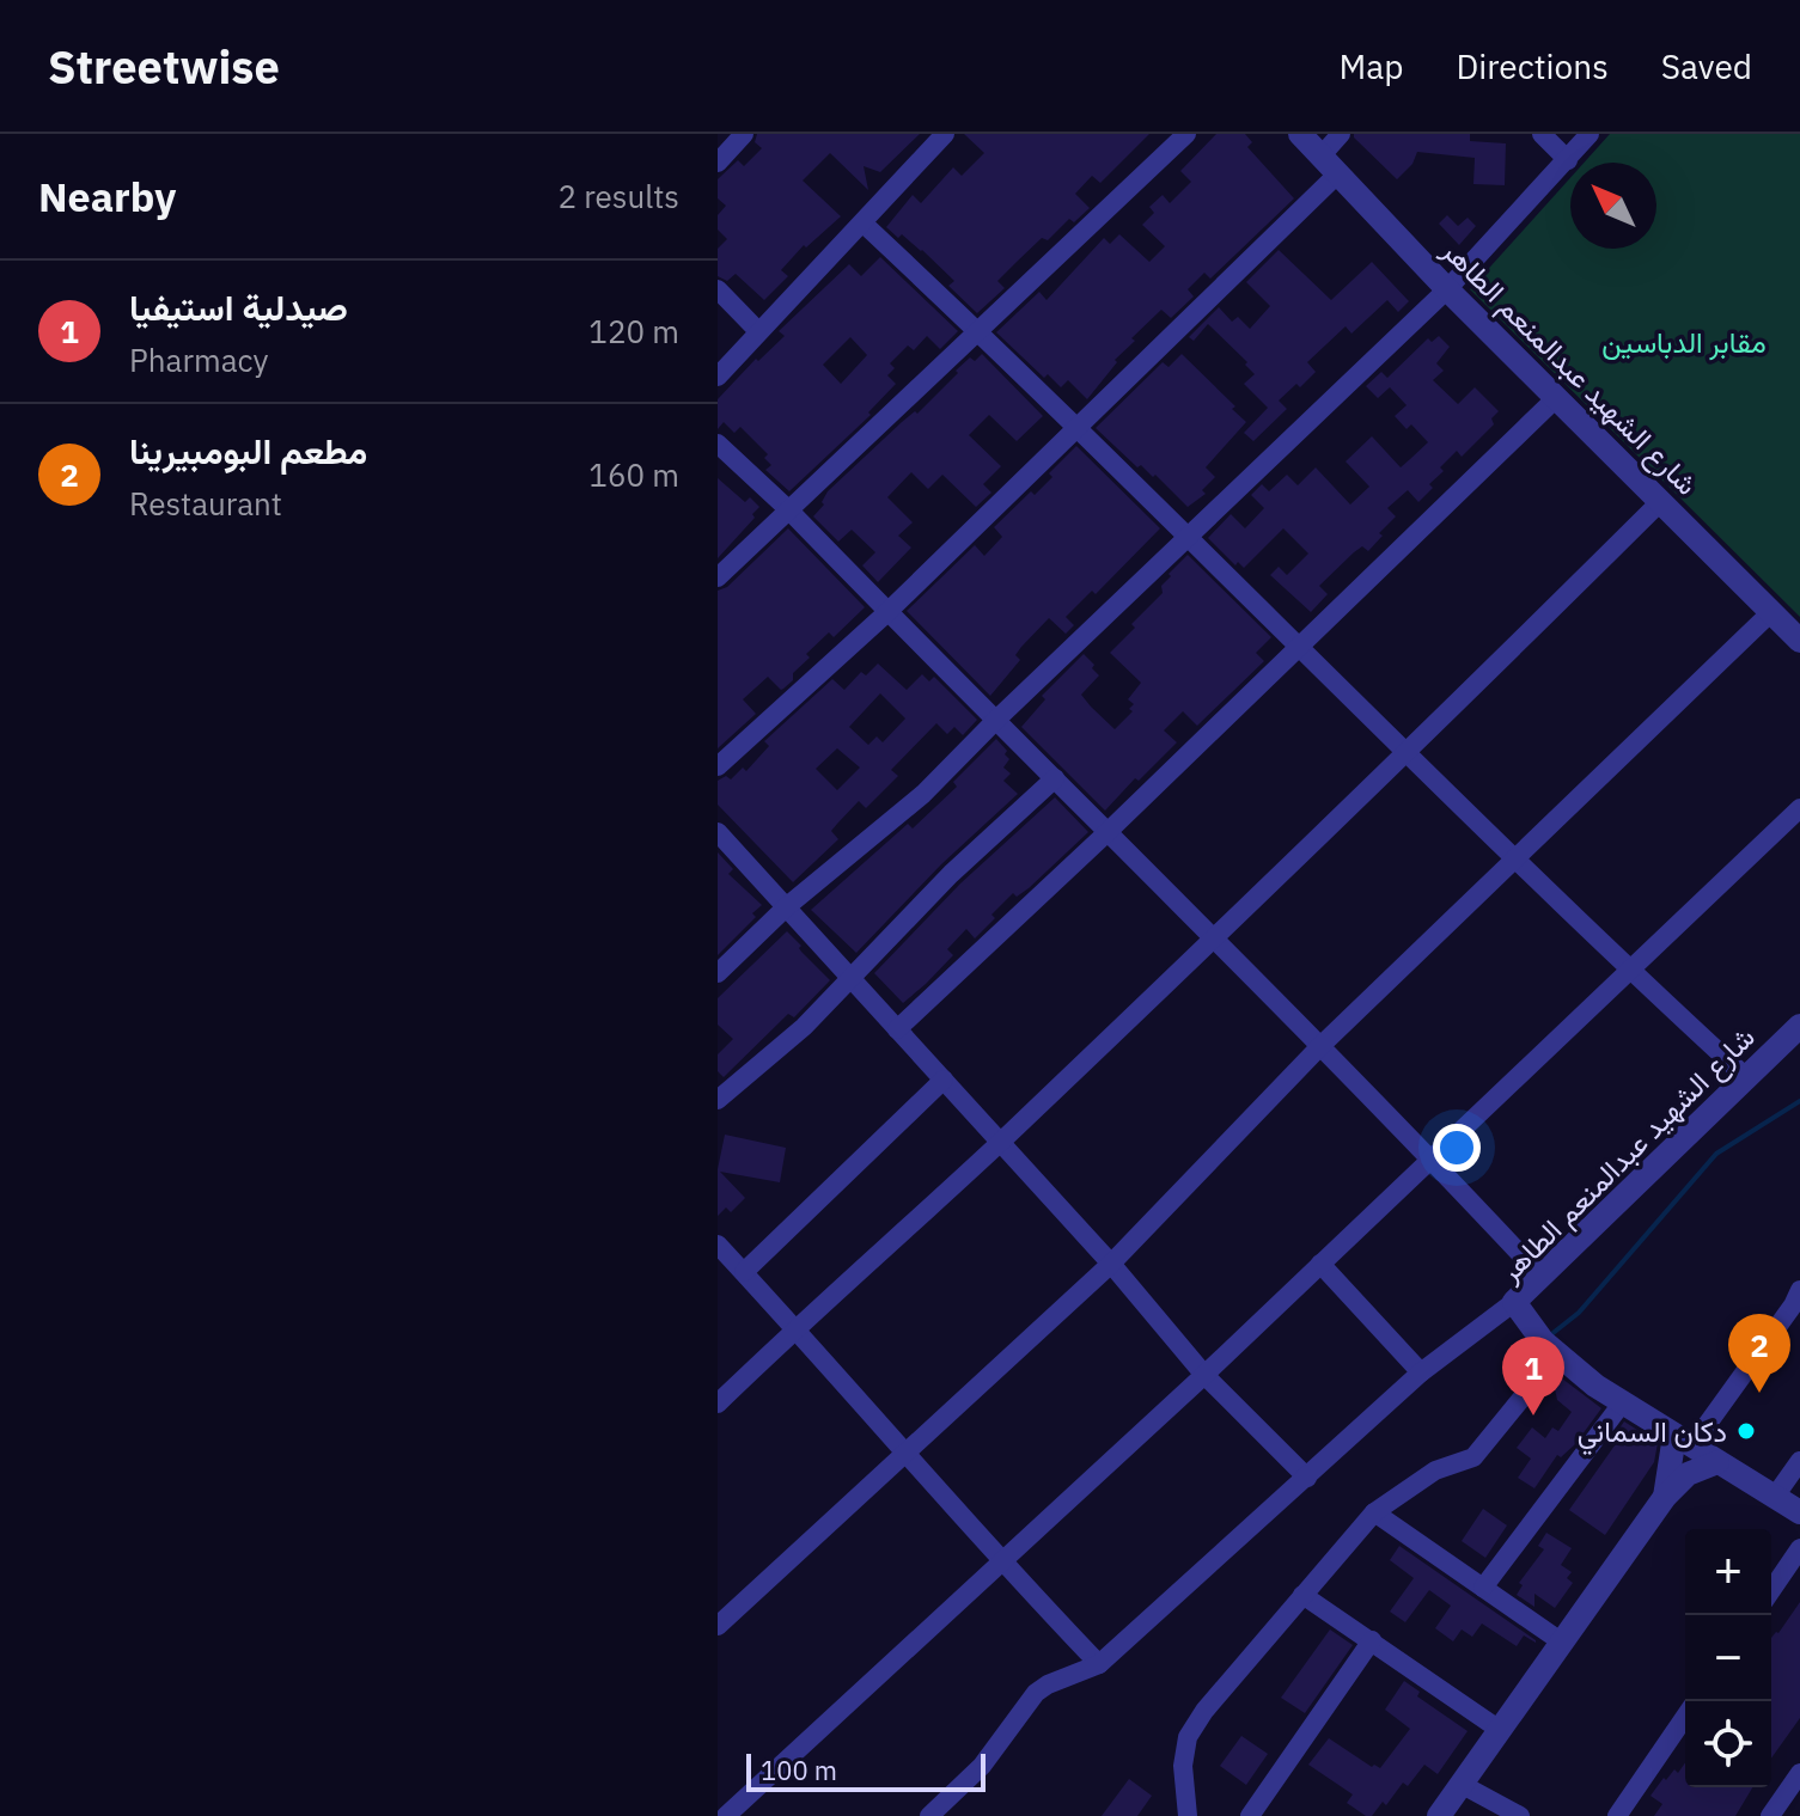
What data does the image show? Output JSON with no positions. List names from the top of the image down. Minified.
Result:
{"streets":{"street":["شارع الشهيد عبدالمنعم الطاهر"]},"parks":["مقابر الدباسين"],"places":["دكان السماني"],"scale_bar":"100 m","north":"top left","page":{"header":"Streetwise","nav":["Map","Directions","Saved"],"heading":["Nearby","2 results"],"list":[{"mark":"1","name":"صيدلية استيفيا","note":"Pharmacy","value":"120 m"},{"mark":"2","name":"مطعم البومبيرينا","note":"Restaurant","value":"160 m"}],"pins":["2","1"],"map_buttons":["+","−"],"scale":"100 m"}}
